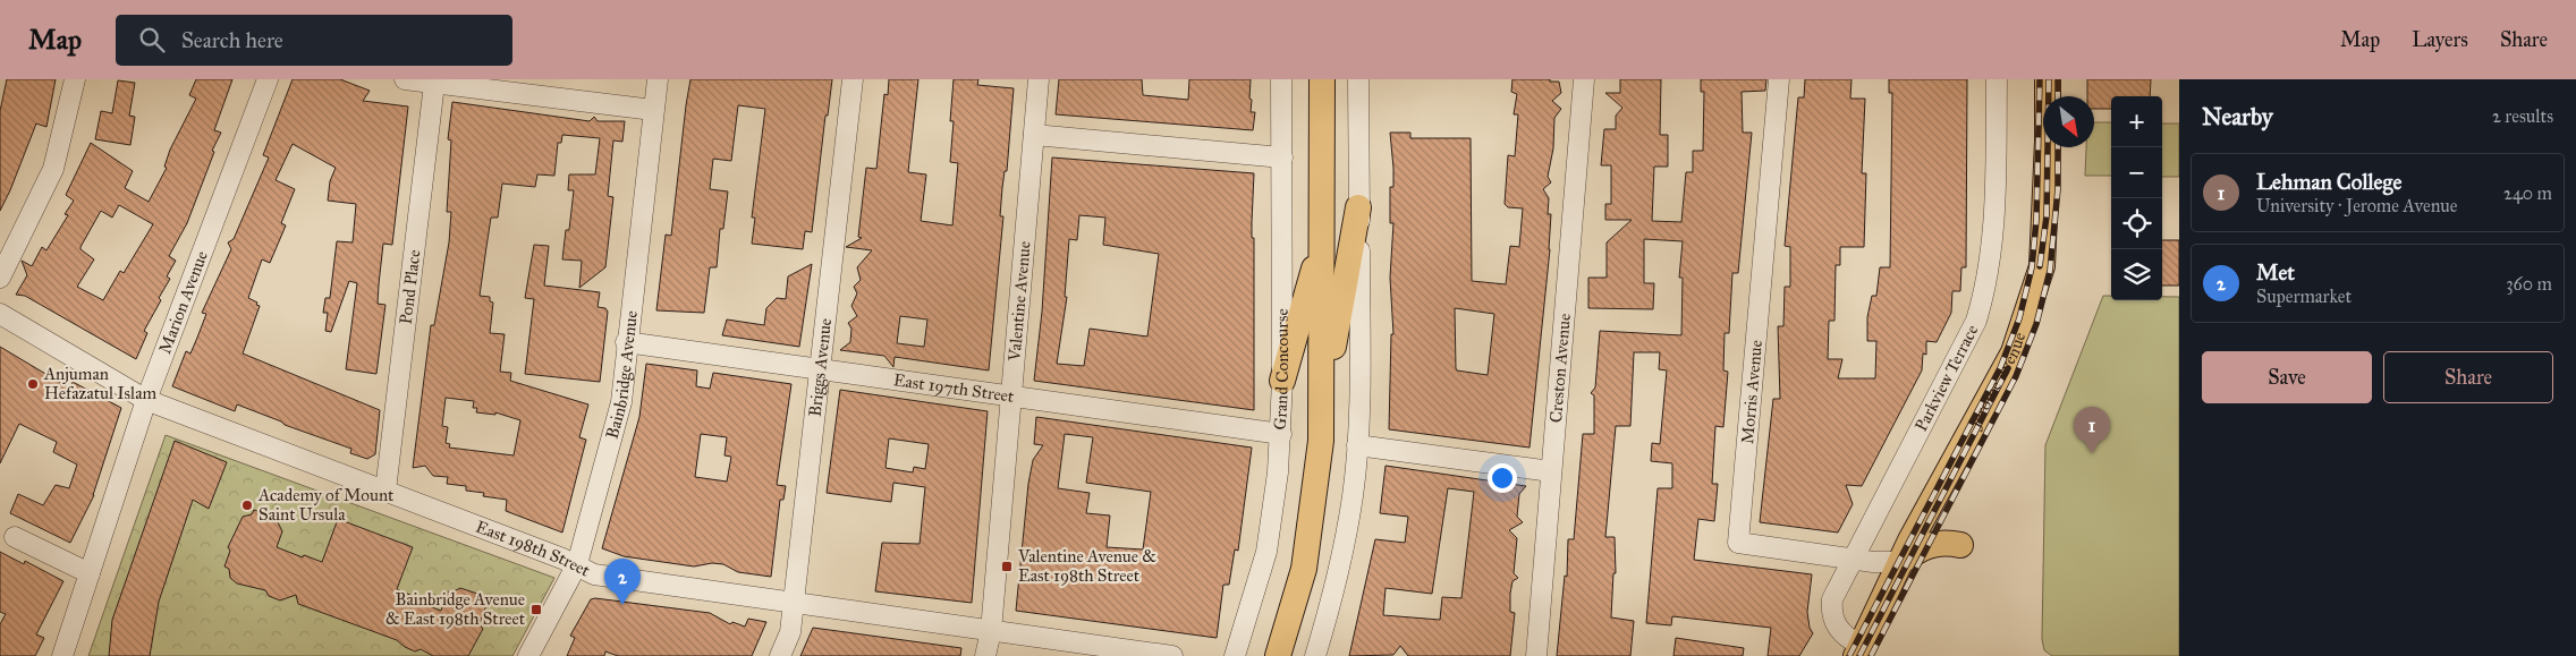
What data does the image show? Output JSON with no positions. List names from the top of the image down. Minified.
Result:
{"streets":{"main road":["Jerome Avenue"],"street":["Pond Place","Valentine Avenue","Marion Avenue","Creston Avenue","Briggs Avenue","Grand Concourse","Bainbridge Avenue","Parkview Terrace","East 197th Street","Morris Avenue","East 198th Street"]},"crossings":[["Pond Place","East 198th Street"],["Valentine Avenue","East 197th Street"],["Valentine Avenue","East 198th Street"],["Marion Avenue","East 198th Street"],["Briggs Avenue","East 197th Street"],["Briggs Avenue","East 198th Street"],["Grand Concourse","East 197th Street"],["Bainbridge Avenue","East 197th Street"],["Bainbridge Avenue","East 198th Street"],["Parkview Terrace","Jerome Avenue"],["Parkview Terrace","Morris Avenue"],["Jerome Avenue","Morris Avenue"]],"places":{"other":["Anjuman Hefazatul Islam","Academy of Mount Saint Ursula"],"transit":["Valentine Avenue & East 198th Street","Bainbridge Avenue & East 198th Street"]},"north":"bottom right","page":{"header":"Map","search":"Search here","nav":["Map","Layers","Share"],"heading":["Nearby","2 results"],"map_buttons":["+","−"],"list":[{"mark":"1","name":"Lehman College","note":"University · Jerome Avenue","value":"240 m"},{"mark":"2","name":"Met","note":"Supermarket","value":"360 m"}],"buttons":["Save","Share"],"pins":["1","2"]}}
